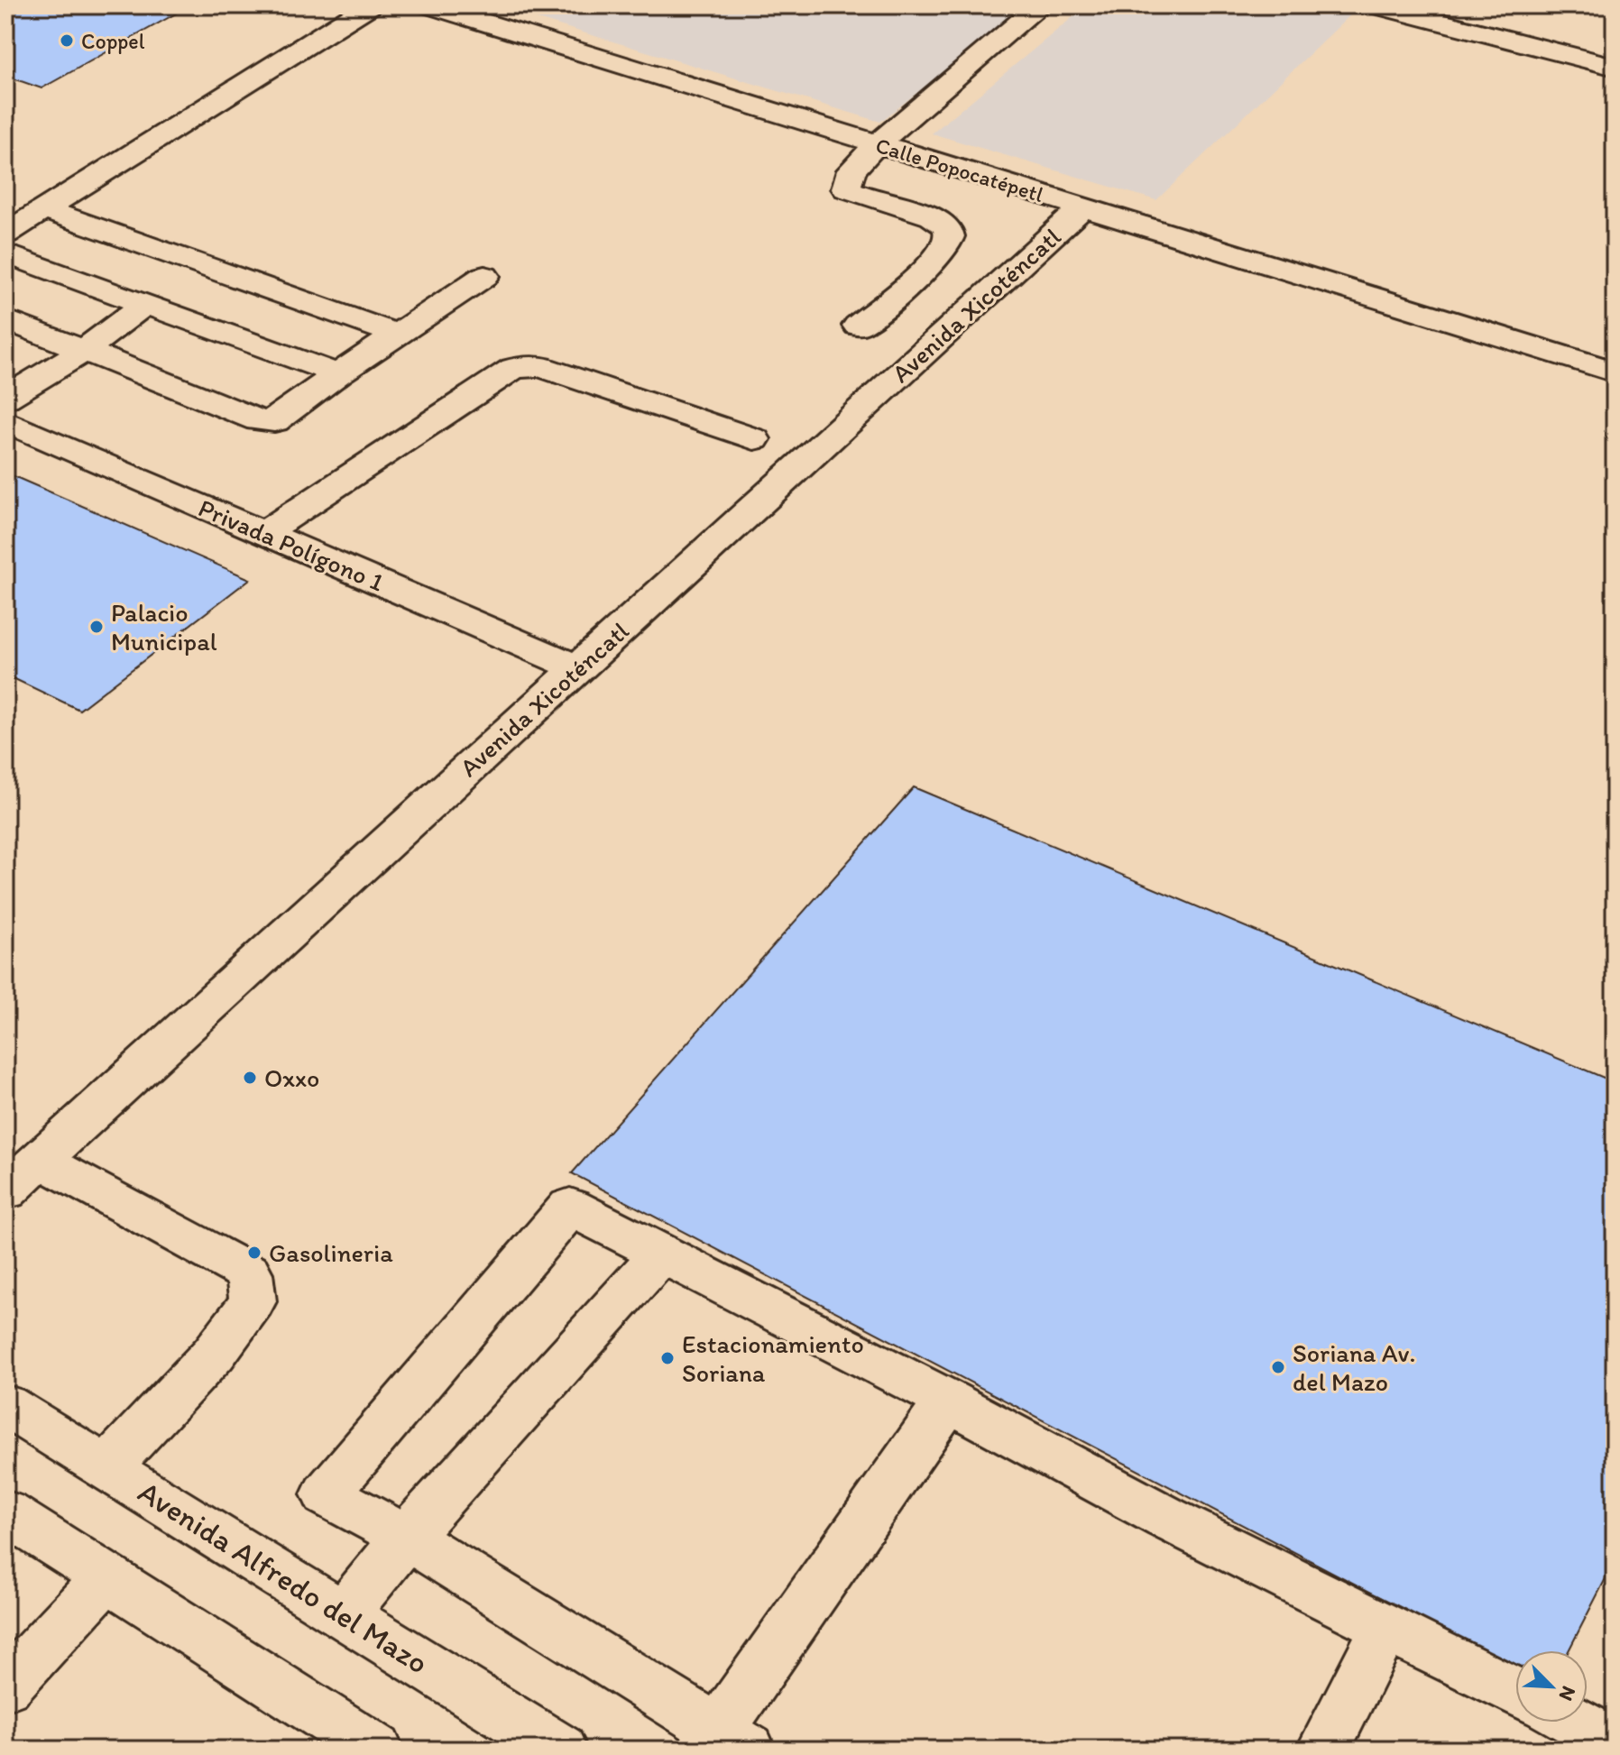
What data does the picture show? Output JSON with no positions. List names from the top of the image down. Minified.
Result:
{"streets":{"street":["Calle Popocatépetl","Avenida Xicoténcatl","Privada Polígono 1","Avenida Alfredo del Mazo"]},"crossings":[["Calle Popocatépetl","Avenida Xicoténcatl"],["Avenida Xicoténcatl","Privada Polígono 1"]],"places":["Coppel","Palacio Municipal","Oxxo","Gasolineria","Estacionamiento Soriana","Soriana Av. del Mazo"],"north":"bottom right"}
